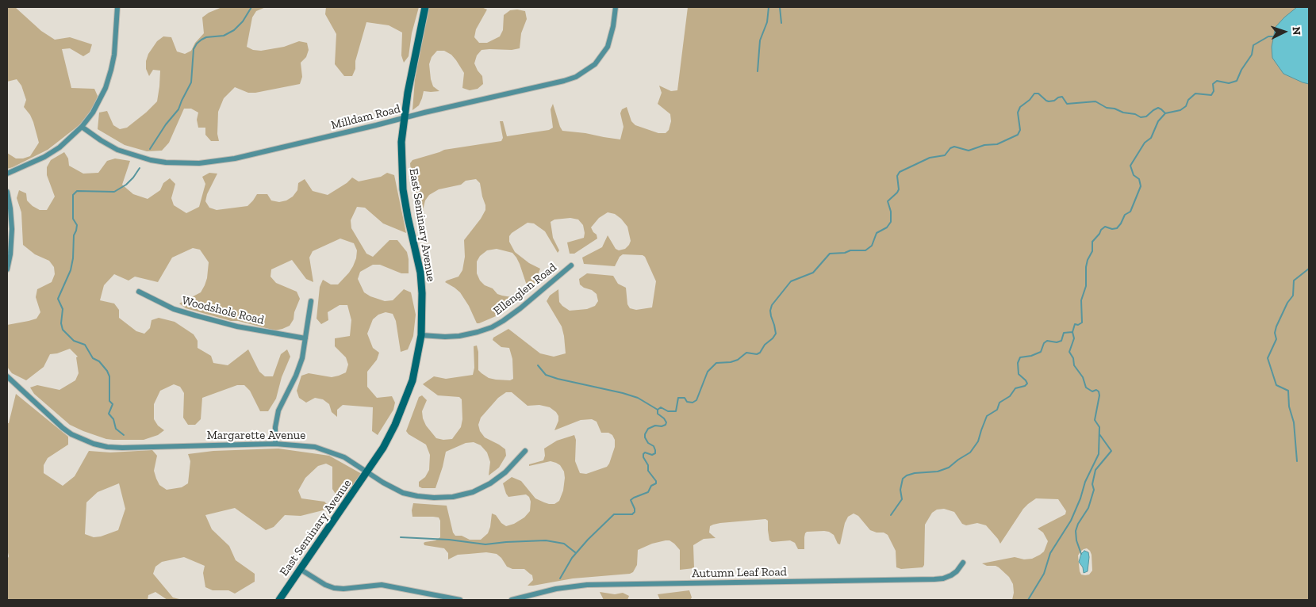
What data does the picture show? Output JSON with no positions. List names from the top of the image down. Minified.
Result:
{"streets":{"street":["Milldam Road","East Seminary Avenue","Ellenglen Road","Woodshole Road","Margarette Avenue","Autumn Leaf Road"]},"crossings":[["Milldam Road","East Seminary Avenue"],["East Seminary Avenue","Ellenglen Road"],["East Seminary Avenue","Margarette Avenue"]],"north":"right"}
